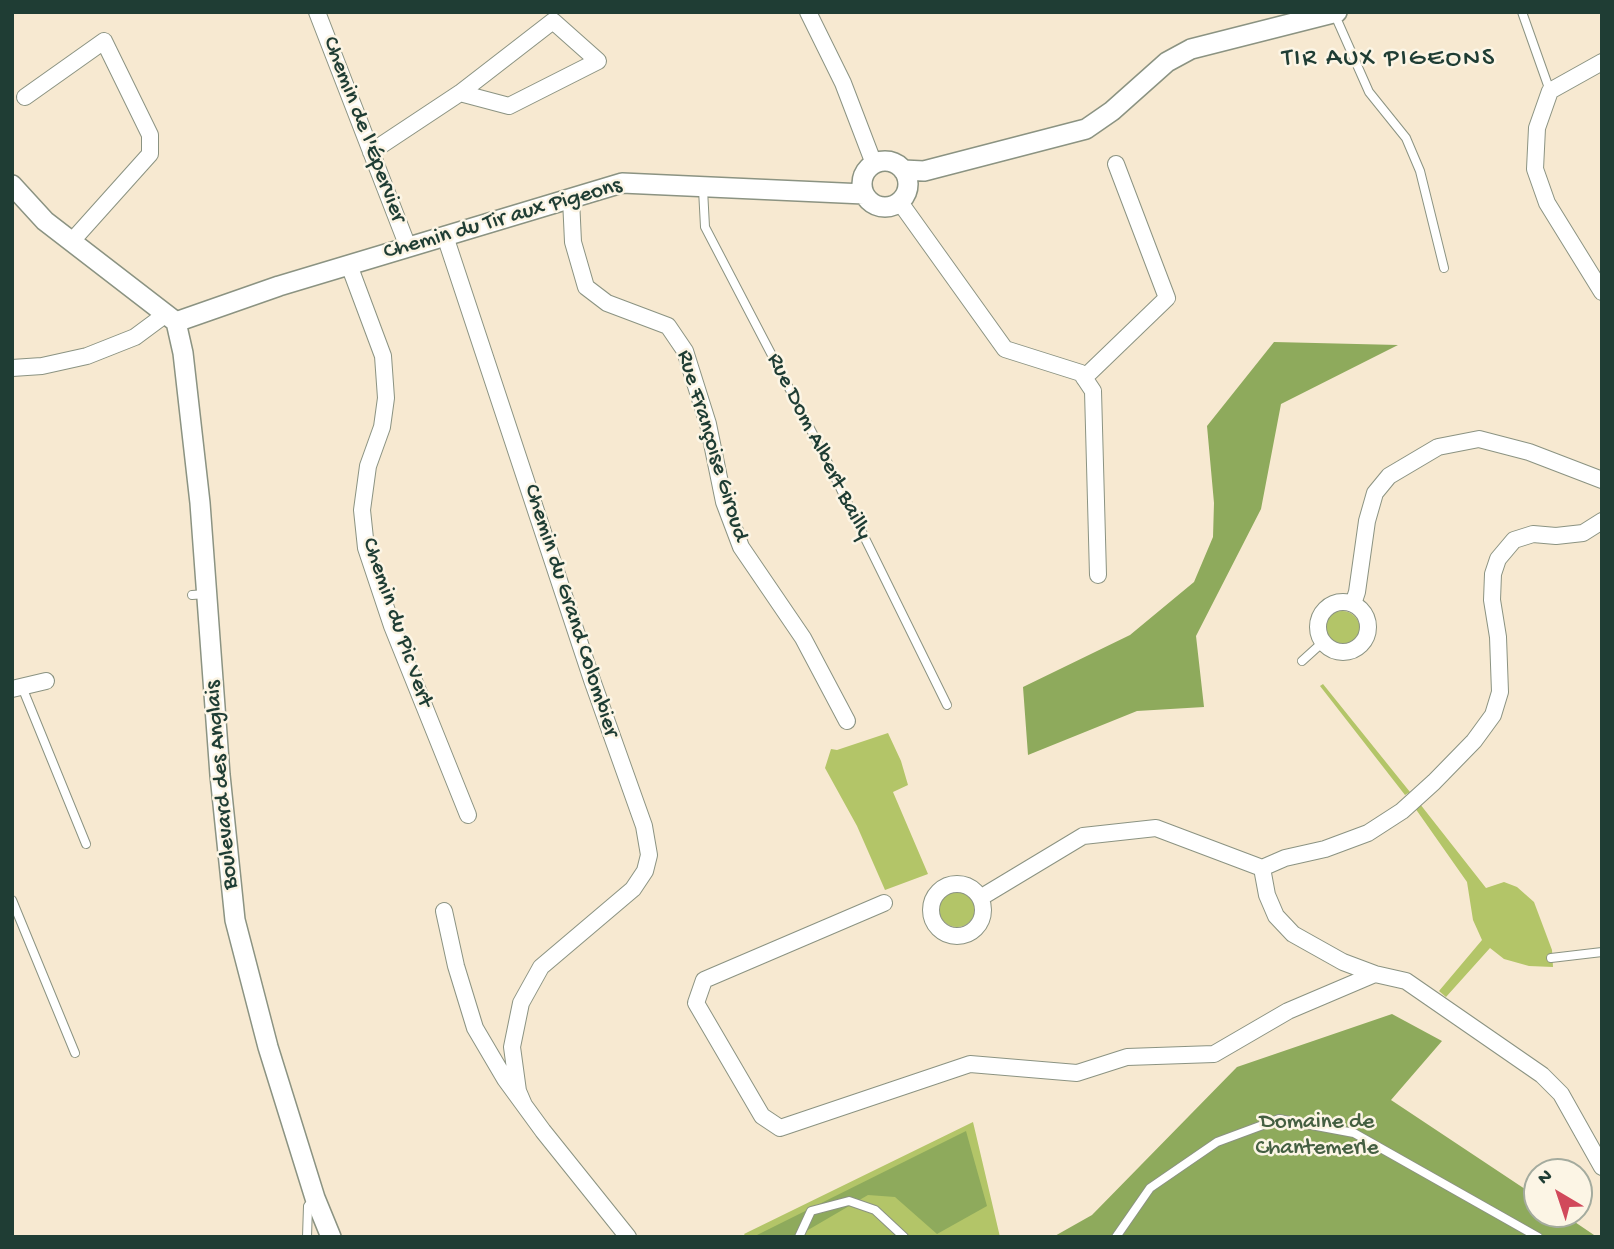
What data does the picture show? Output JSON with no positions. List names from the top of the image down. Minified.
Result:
{"streets":{"street":["Chemin de l'Épervier","Chemin du Tir aux Pigeons","Rue Françoise Giroud","Chemin du Grand Colombier","Chemin du Pic Vert","Boulevard des Anglais"],"lane":["Rue Dom Albert Bailly"]},"crossings":[["Chemin de l'Épervier","Chemin du Tir aux Pigeons"],["Chemin du Tir aux Pigeons","Rue Françoise Giroud"],["Chemin du Tir aux Pigeons","Rue Dom Albert Bailly"],["Chemin du Tir aux Pigeons","Chemin du Grand Colombier"],["Chemin du Tir aux Pigeons","Chemin du Pic Vert"],["Chemin du Tir aux Pigeons","Boulevard des Anglais"]],"districts":["TIR AUX PIGEONS"],"parks":["Domaine de Chantemerle"],"north":"top left"}
